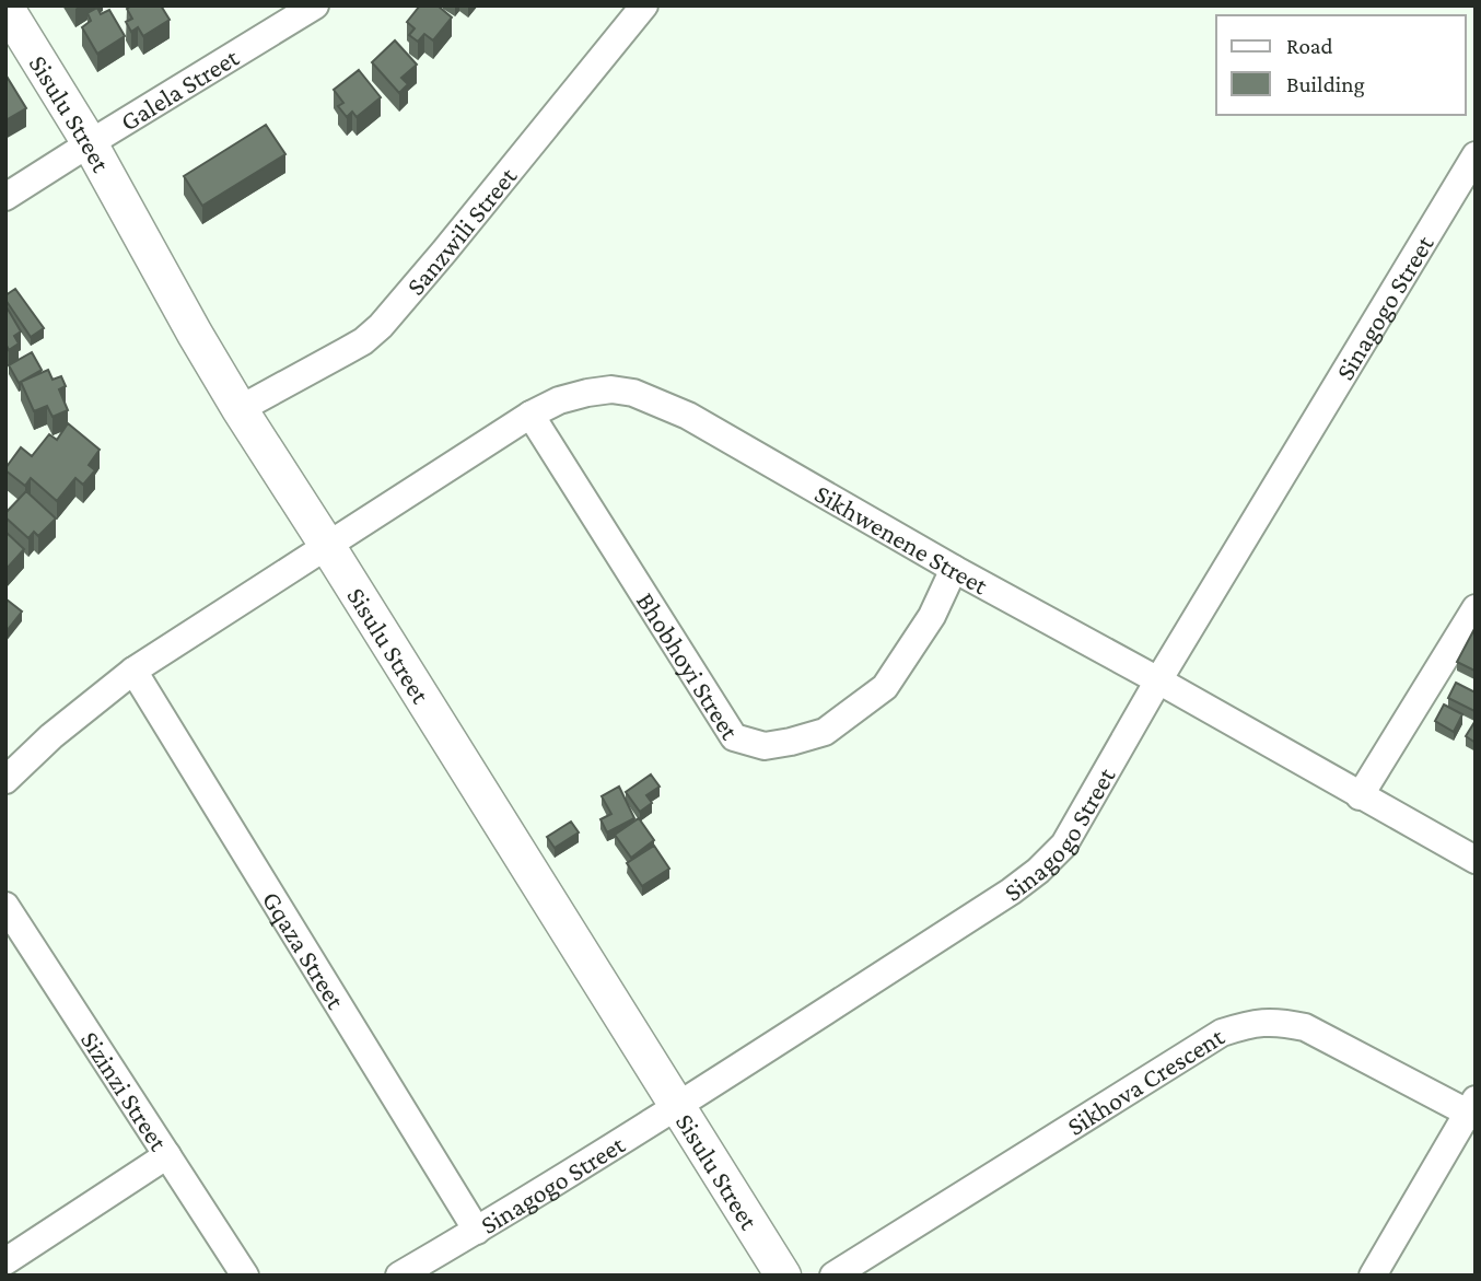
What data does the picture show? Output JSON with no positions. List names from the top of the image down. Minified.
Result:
{"streets":{"street":["Galela Street","Sisulu Street","Sanzwili Street","Sinagogo Street","Sikhwenene Street","Bhobhoyi Street","Gqaza Street","Sikhova Crescent","Sizinzi Street"]},"crossings":[["Galela Street","Sisulu Street"],["Sisulu Street","Sanzwili Street"],["Sisulu Street","Sinagogo Street"],["Sisulu Street","Sikhwenene Street"],["Sinagogo Street","Sikhwenene Street"],["Sinagogo Street","Gqaza Street"],["Sikhwenene Street","Bhobhoyi Street"]],"legend":["Road","Building"]}
